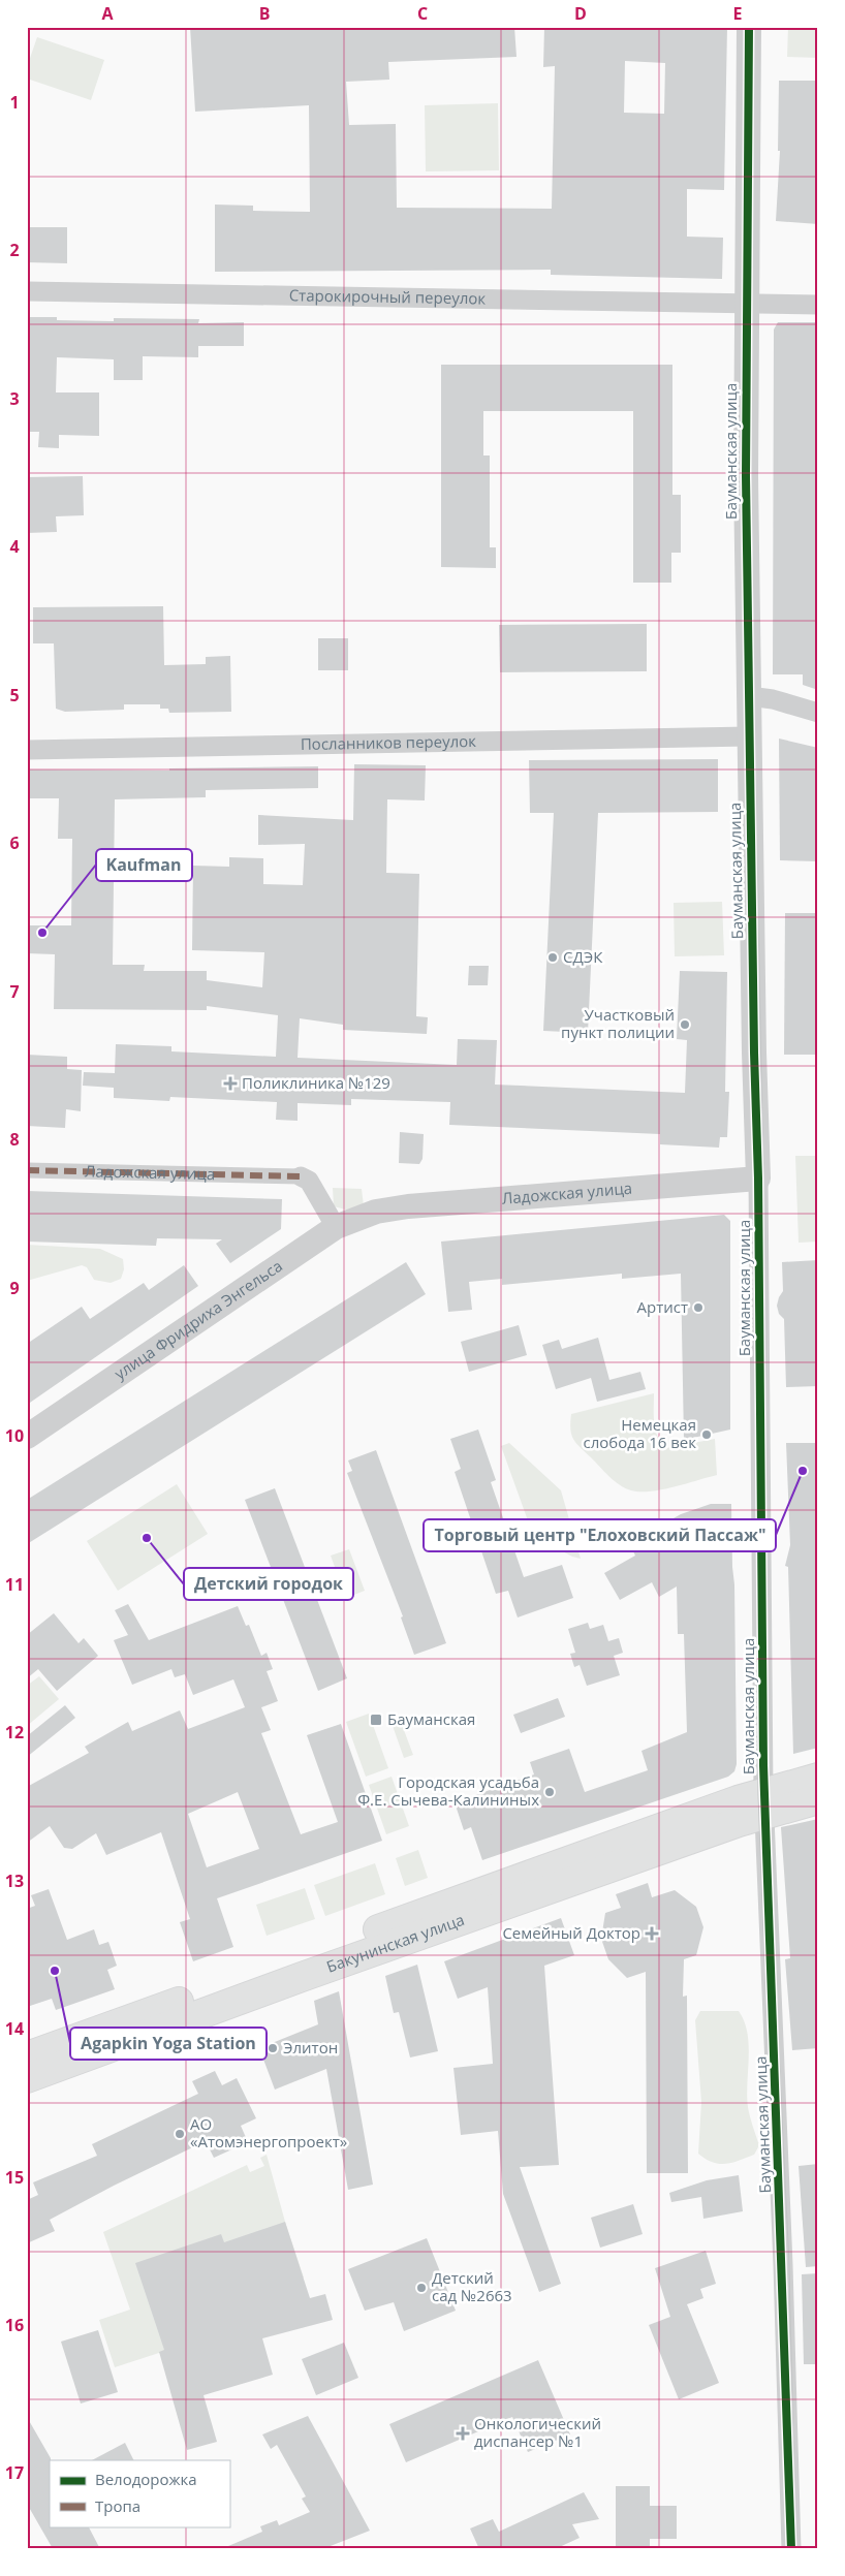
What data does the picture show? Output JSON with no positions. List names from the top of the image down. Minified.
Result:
{"streets":{"main road":["Бакунинская улица"],"street":["Старокирочный переулок","Бауманская улица","Посланников переулок","Ладожская улица","улица Фридриха Энгельса"]},"crossings":[["Старокирочный переулок","Бауманская улица"],["Бауманская улица","Посланников переулок"],["Бауманская улица","Ладожская улица"],["Бауманская улица","Бакунинская улица"],["Ладожская улица","улица Фридриха Энгельса"]],"places":{"other":["Kaufman","СДЭК","Участковый пункт полиции","Артист","Немецкая слобода 16 век","Торговый центр \"Елоховский Пассаж\"","Детский городок","Городская усадьба Ф.Е. Сычева-Калининых","Agapkin Yoga Station","Элитон","АО «Атомэнергопроект»","Детский сад №2663"],"health":["Поликлиника №129","Семейный Доктор","Онкологический диспансер №1"],"transit":["Бауманская"]},"legend":["Велодорожка","Тропа"],"grid":{"columns":["A","B","C","D","E"],"rows":["1","2","3","4","5","6","7","8","9","10","11","12","13","14","15","16","17"]}}
